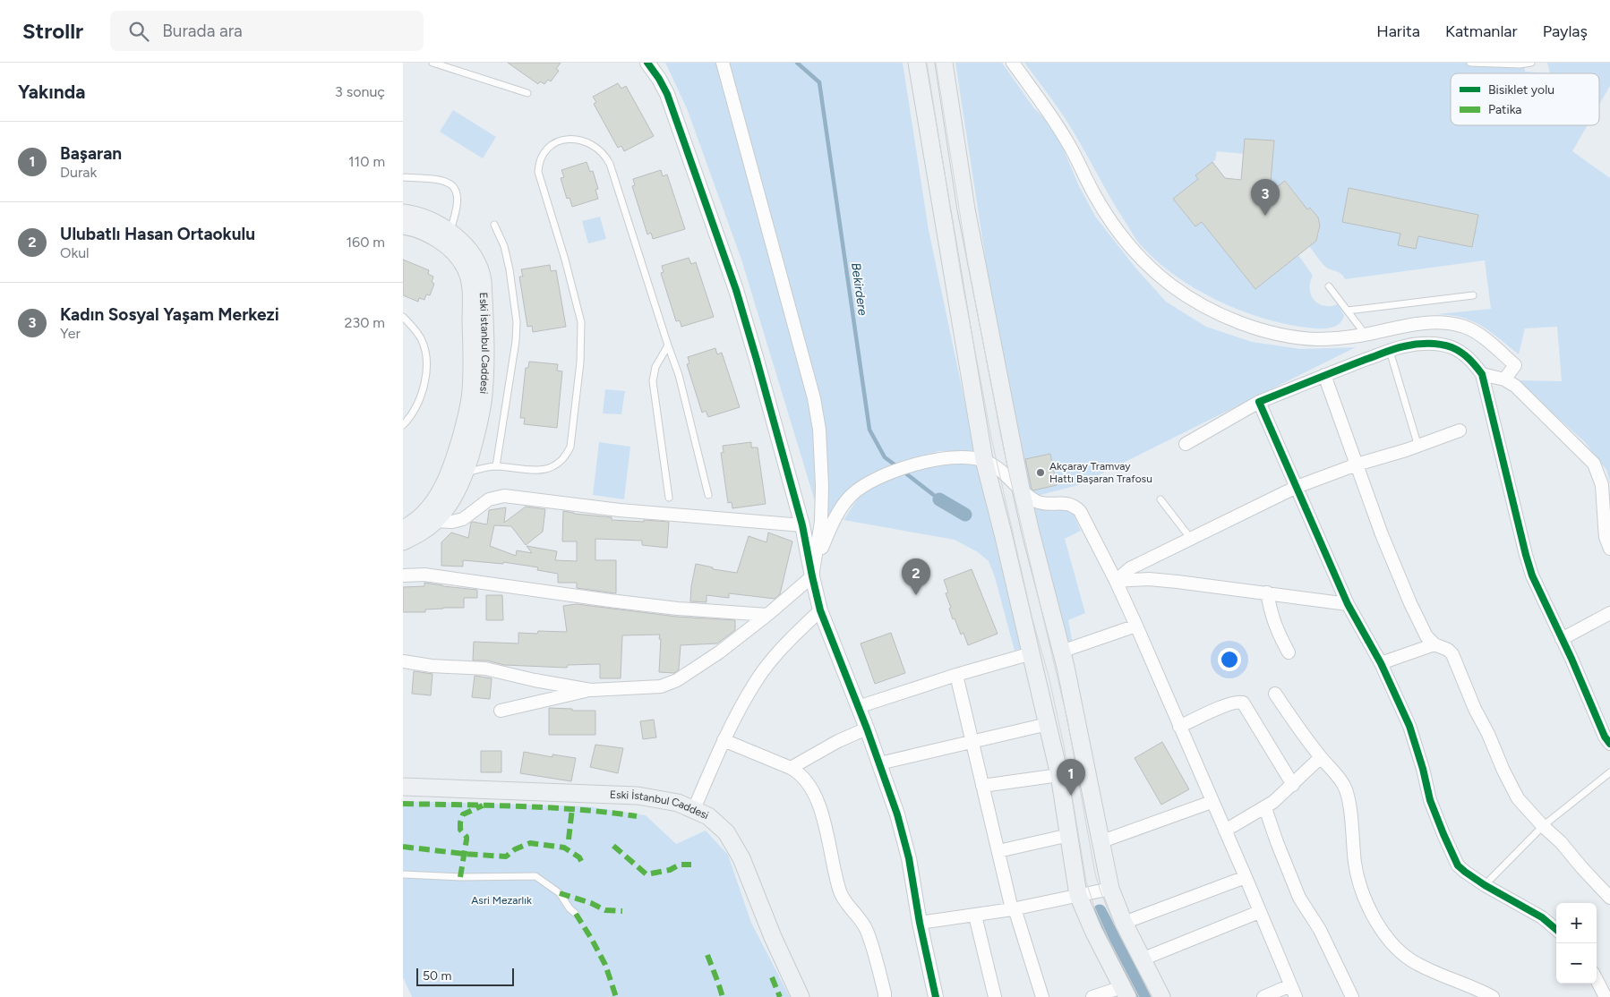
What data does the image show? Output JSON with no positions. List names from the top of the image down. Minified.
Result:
{"streets":{"main road":["Eski İstanbul Caddesi"]},"water":["Bekirdere"],"parks":["Asri Mezarlık"],"places":["Akçaray Tramvay Hattı Başaran Trafosu"],"legend":["Bisiklet yolu","Patika"],"scale_bar":"50 m","page":{"header":"Strollr","search":"Burada ara","nav":["Harita","Katmanlar","Paylaş"],"heading":["Yakında","3 sonuç"],"list":[{"mark":"1","name":"Başaran","note":"Durak","value":"110 m"},{"mark":"2","name":"Ulubatlı Hasan Ortaokulu","note":"Okul","value":"160 m"},{"mark":"3","name":"Kadın Sosyal Yaşam Merkezi","note":"Yer","value":"230 m"}],"pins":["3","2","1"],"map_buttons":["+","−"],"scale":"50 m"}}
